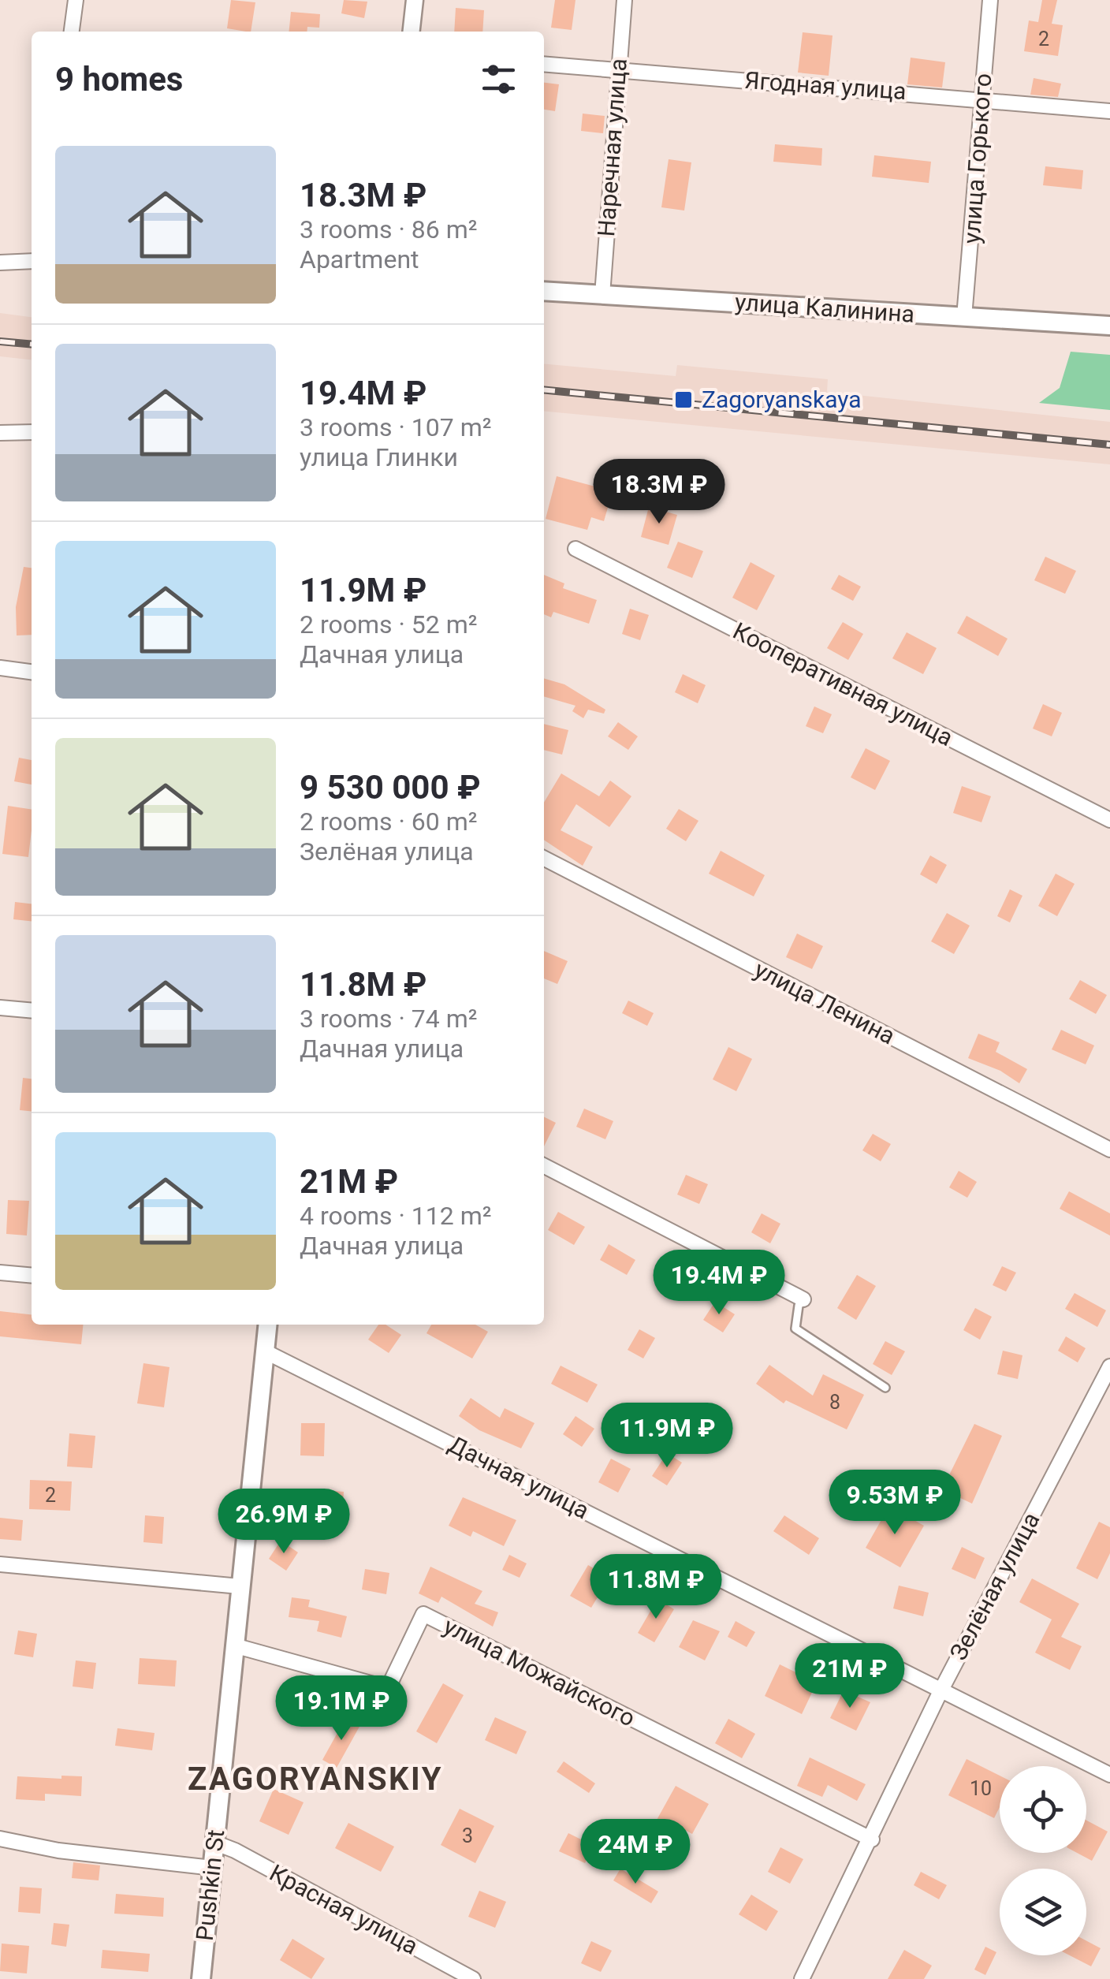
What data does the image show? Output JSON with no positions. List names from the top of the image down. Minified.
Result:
{"streets":{"main road":["улица Калинина","Pushkin St"],"street":["Ягодная улица","Наречная улица","улица Горького","Кооперативная улица","улица Ленина","Дачная улица","Зелёная улица","улица Можайского","Красная улица"]},"crossings":[["Ягодная улица","Наречная улица"],["Ягодная улица","улица Горького"],["Наречная улица","улица Калинина"],["улица Горького","улица Калинина"],["Дачная улица","Зелёная улица"],["Дачная улица","Pushkin St"],["Зелёная улица","улица Можайского"],["улица Можайского","Pushkin St"],["Pushkin St","Красная улица"]],"districts":["ZAGORYANSKIY"],"places":{"transit":["Zagoryanskaya"]},"house_numbers":["2","8","2","10","3"],"page":{"heading":"9 homes","list":[{"name":"18.3M ₽","note":"3 rooms · 86 m² · Apartment"},{"name":"19.4M ₽","note":"3 rooms · 107 m² · улица Глинки"},{"name":"11.9M ₽","note":"2 rooms · 52 m² · Дачная улица"},{"name":"9 530 000 ₽","note":"2 rooms · 60 m² · Зелёная улица"},{"name":"11.8M ₽","note":"3 rooms · 74 m² · Дачная улица"},{"name":"21M ₽","note":"4 rooms · 112 m² · Дачная улица"}],"price":["18.3M ₽","19.4M ₽","11.9M ₽","9.53M ₽","26.9M ₽","11.8M ₽","21M ₽","19.1M ₽","24M ₽"]}}
